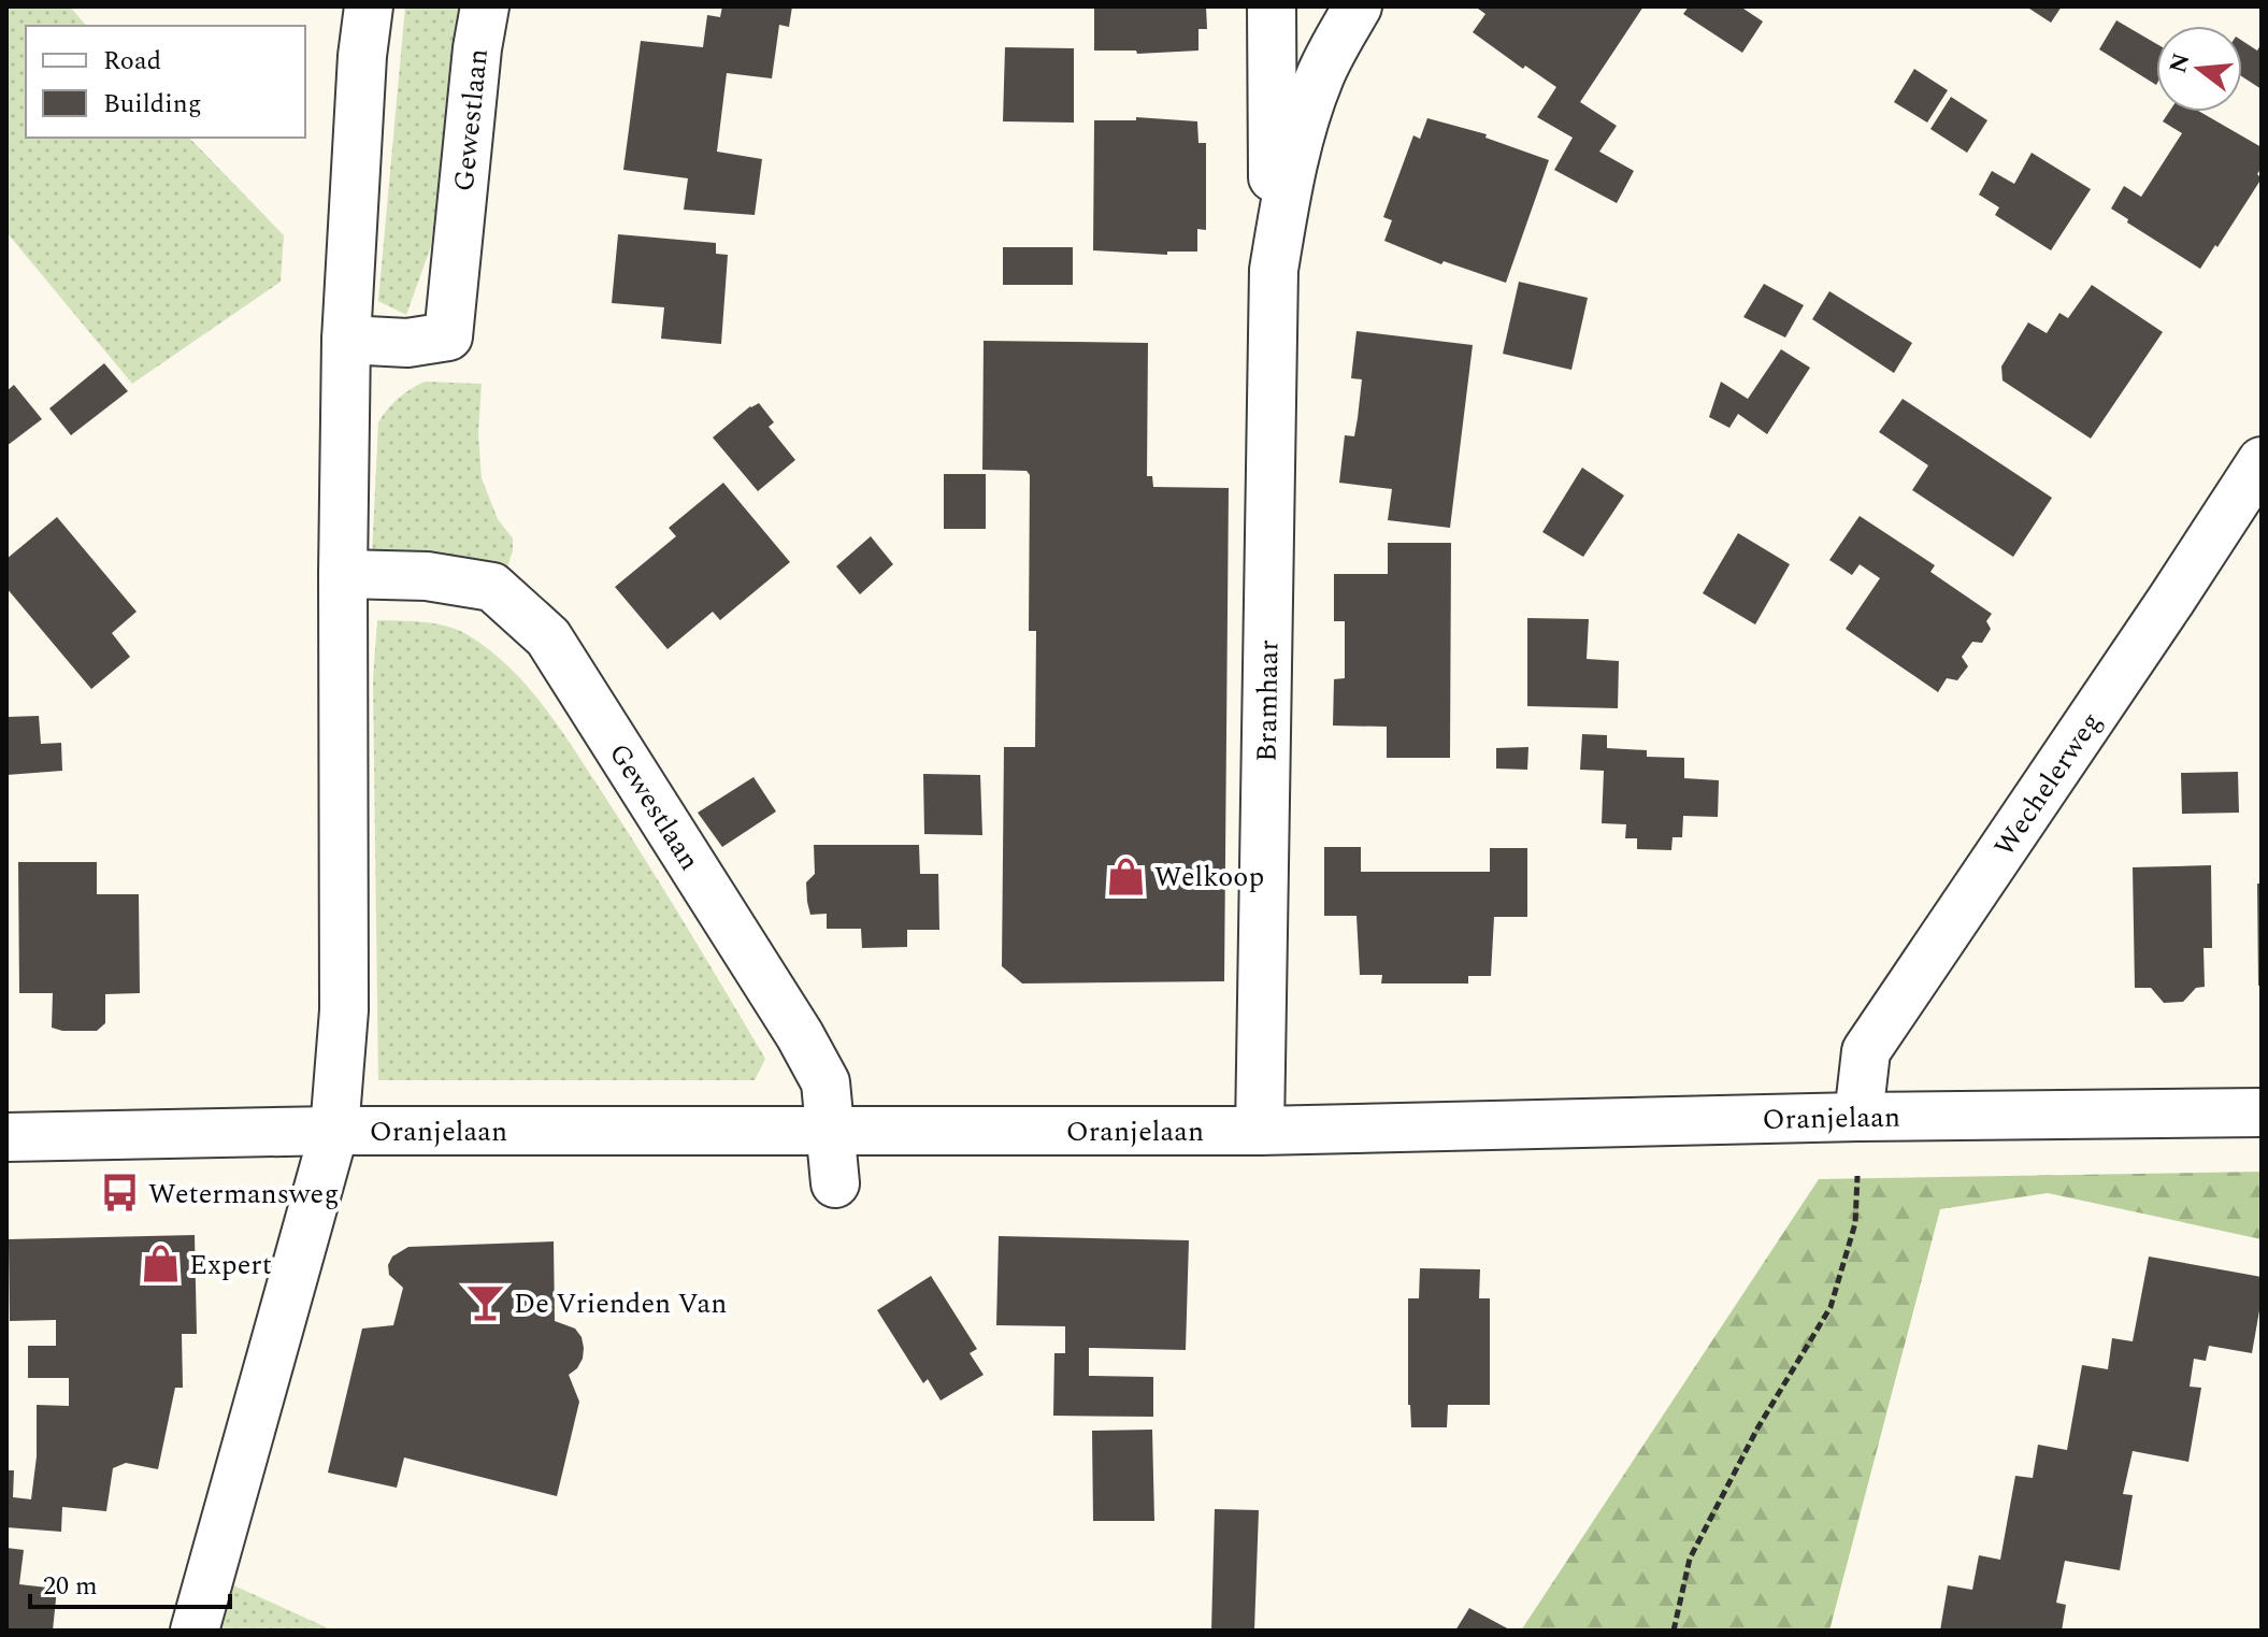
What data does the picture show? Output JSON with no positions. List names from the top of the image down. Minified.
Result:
{"streets":{"street":["Gewestlaan","Bramhaar","Wechelerweg","Oranjelaan"]},"crossings":[["Gewestlaan","Oranjelaan"],["Bramhaar","Oranjelaan"],["Wechelerweg","Oranjelaan"]],"places":{"shop":["Welkoop","Expert"],"bus stop":["Wetermansweg"],"bar":["De Vrienden Van"]},"legend":["Road","Building"],"scale_bar":"20 m","north":"left"}
